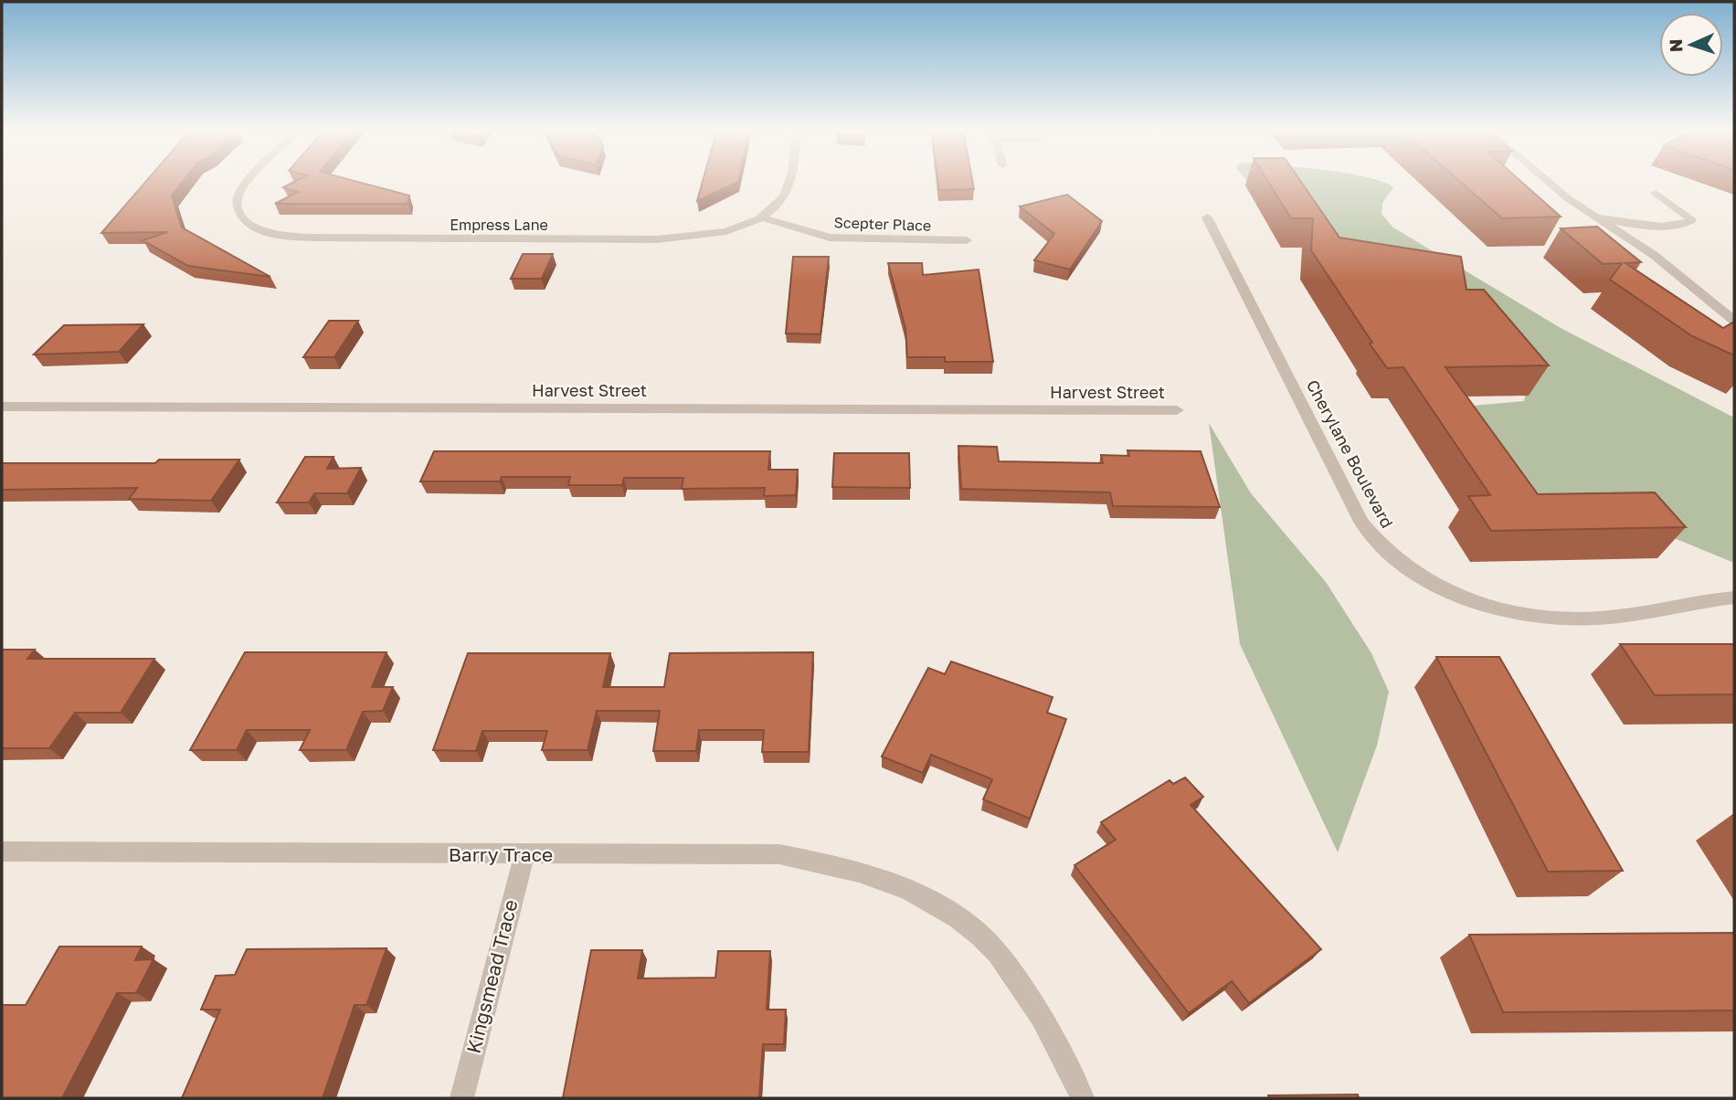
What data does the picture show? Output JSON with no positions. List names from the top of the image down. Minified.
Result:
{"streets":{"street":["Scepter Place","Empress Lane","Harvest Street","Cherylane Boulevard","Barry Trace","Kingsmead Trace"]},"crossings":[["Scepter Place","Empress Lane"],["Barry Trace","Kingsmead Trace"]],"north":"left"}
